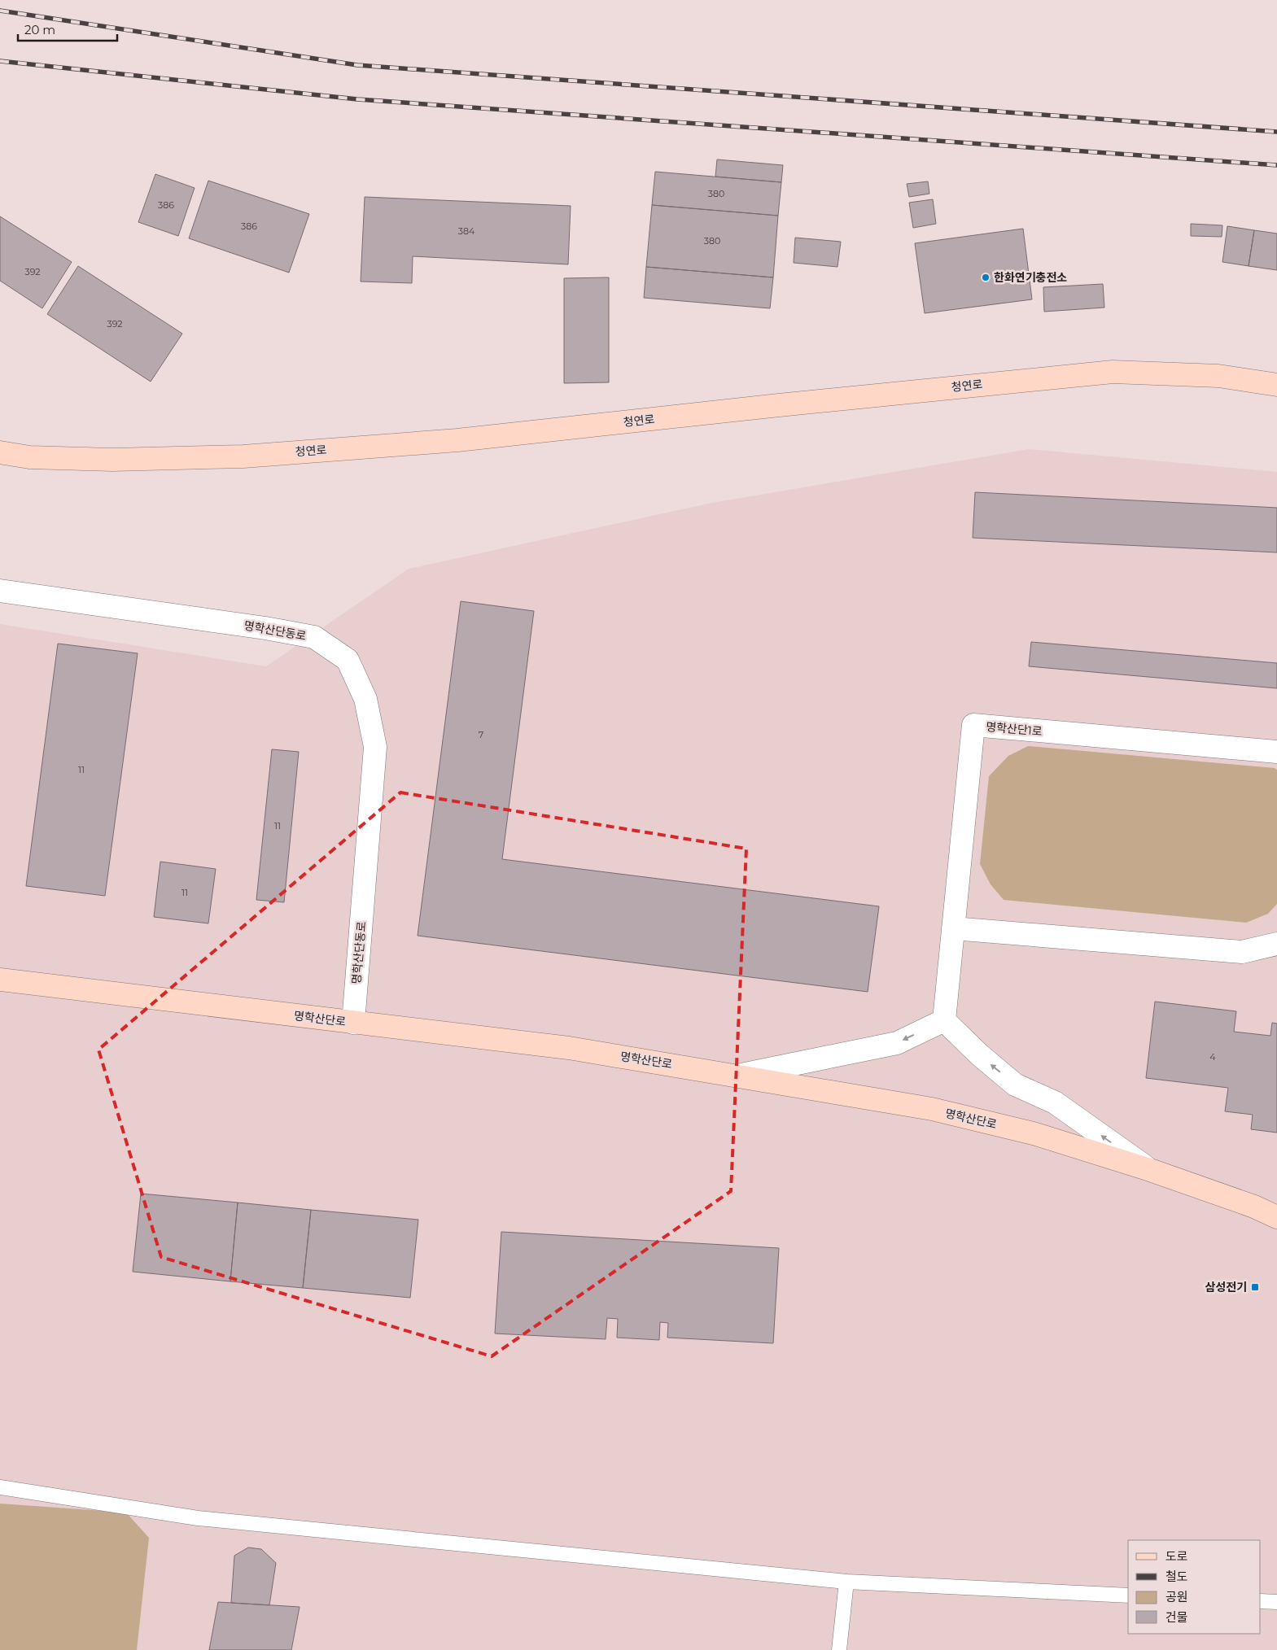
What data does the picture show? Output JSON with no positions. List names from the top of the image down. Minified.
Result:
{"streets":{"street":["청연로","명학산단동로","명학산단1로","명학산단로"]},"crossings":[["명학산단동로","명학산단로"]],"places":{"other":["한화연기충전소"],"transit":["삼성전기"]},"house_numbers":["380","386","386","384","380","392","392","7","11","11","11","4"],"legend":["도로","철도","공원","건물"],"scale_bar":"20 m"}
